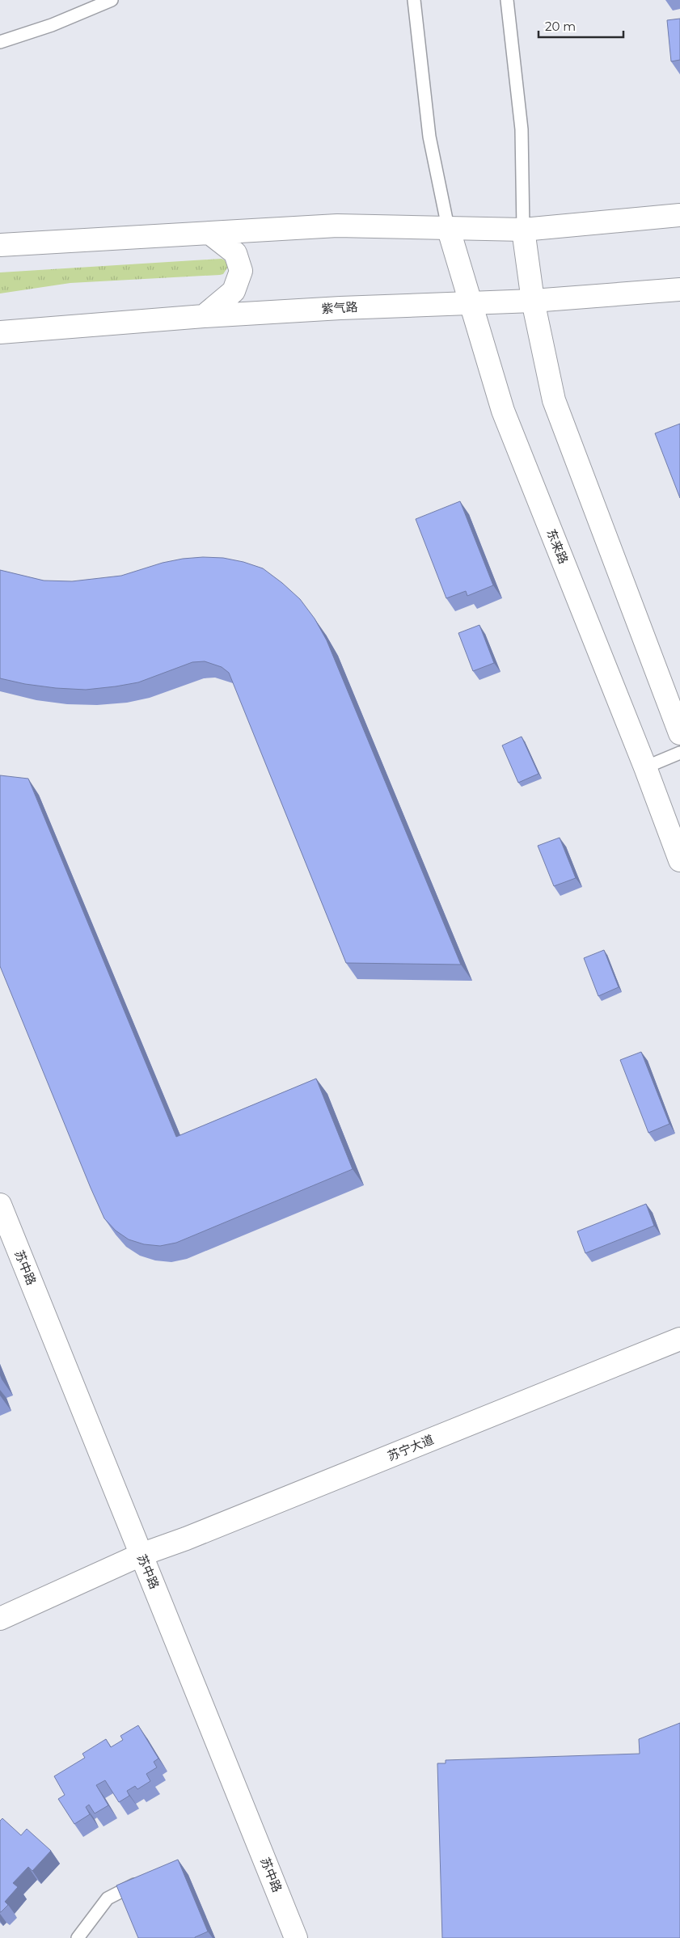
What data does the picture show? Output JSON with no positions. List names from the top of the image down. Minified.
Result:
{"streets":{"street":["紫气路","东来路","苏中路","苏宁大道"]},"crossings":[["紫气路","东来路"],["苏中路","苏宁大道"]],"scale_bar":"20 m"}
